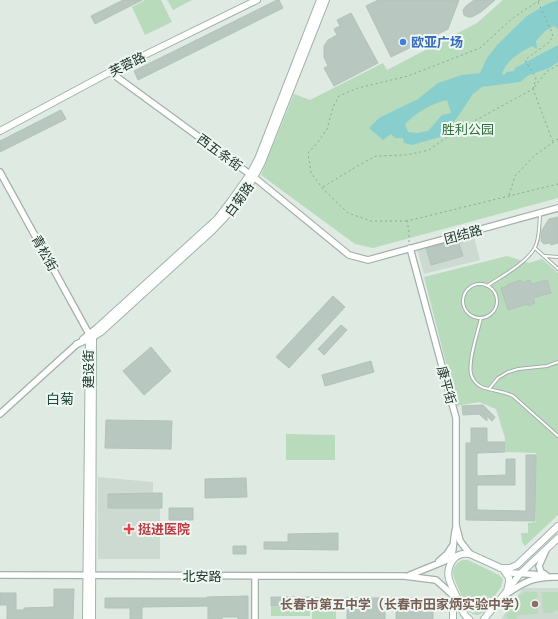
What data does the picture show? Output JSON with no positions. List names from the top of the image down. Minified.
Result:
{"streets":{"main road":["芙蓉路","白菊路","建设街"],"street":["西五条街","团结路","青松街","康平街","北安路"]},"crossings":[["芙蓉路","西五条街"],["西五条街","白菊路"],["西五条街","团结路"],["白菊路","青松街"],["白菊路","建设街"],["团结路","康平街"],["青松街","建设街"],["建设街","北安路"]],"districts":["白菊"],"parks":["胜利公园"],"places":{"other":["欧亚广场","长春市第五中学（长春市田家炳实验中学）"],"health":["挺进医院"]}}
